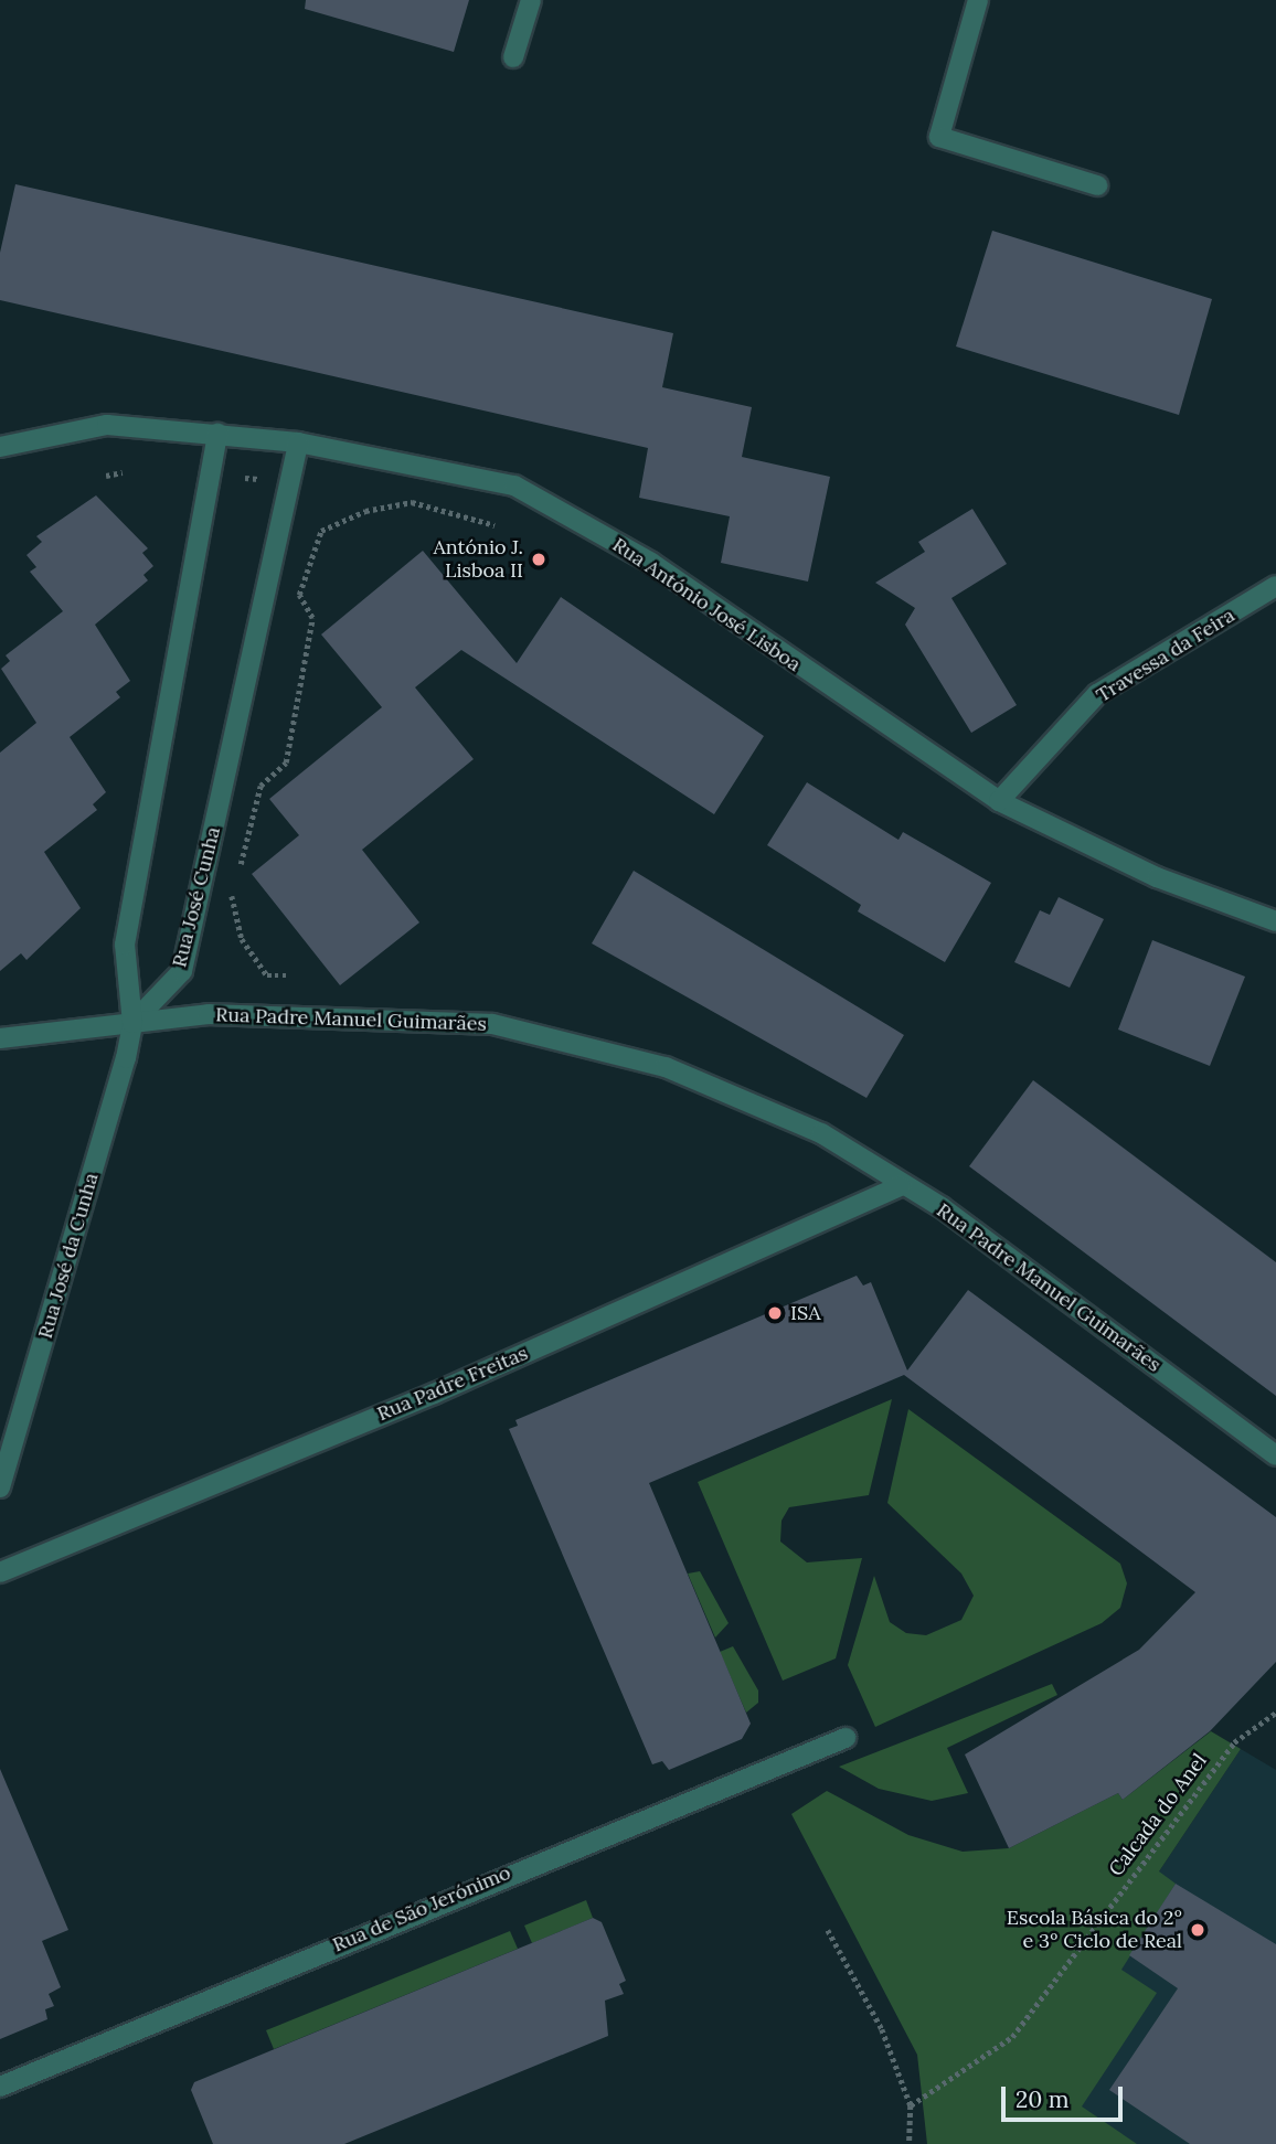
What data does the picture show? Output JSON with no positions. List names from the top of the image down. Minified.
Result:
{"streets":{"street":["Rua António José Lisboa","Travessa da Feira","Rua José Cunha","Rua Padre Manuel Guimarães","Rua José da Cunha","Rua Padre Freitas","Rua de São Jerónimo"],"path":["Calcada do Anel"]},"crossings":[["Rua António José Lisboa","Travessa da Feira"],["Rua António José Lisboa","Rua José Cunha"],["Rua José Cunha","Rua Padre Manuel Guimarães"],["Rua José Cunha","Rua José da Cunha"],["Rua Padre Manuel Guimarães","Rua José da Cunha"],["Rua Padre Manuel Guimarães","Rua Padre Freitas"]],"places":["António J. Lisboa II","ISA","Escola Básica do 2º e 3º Ciclo de Real"],"scale_bar":"20 m"}
